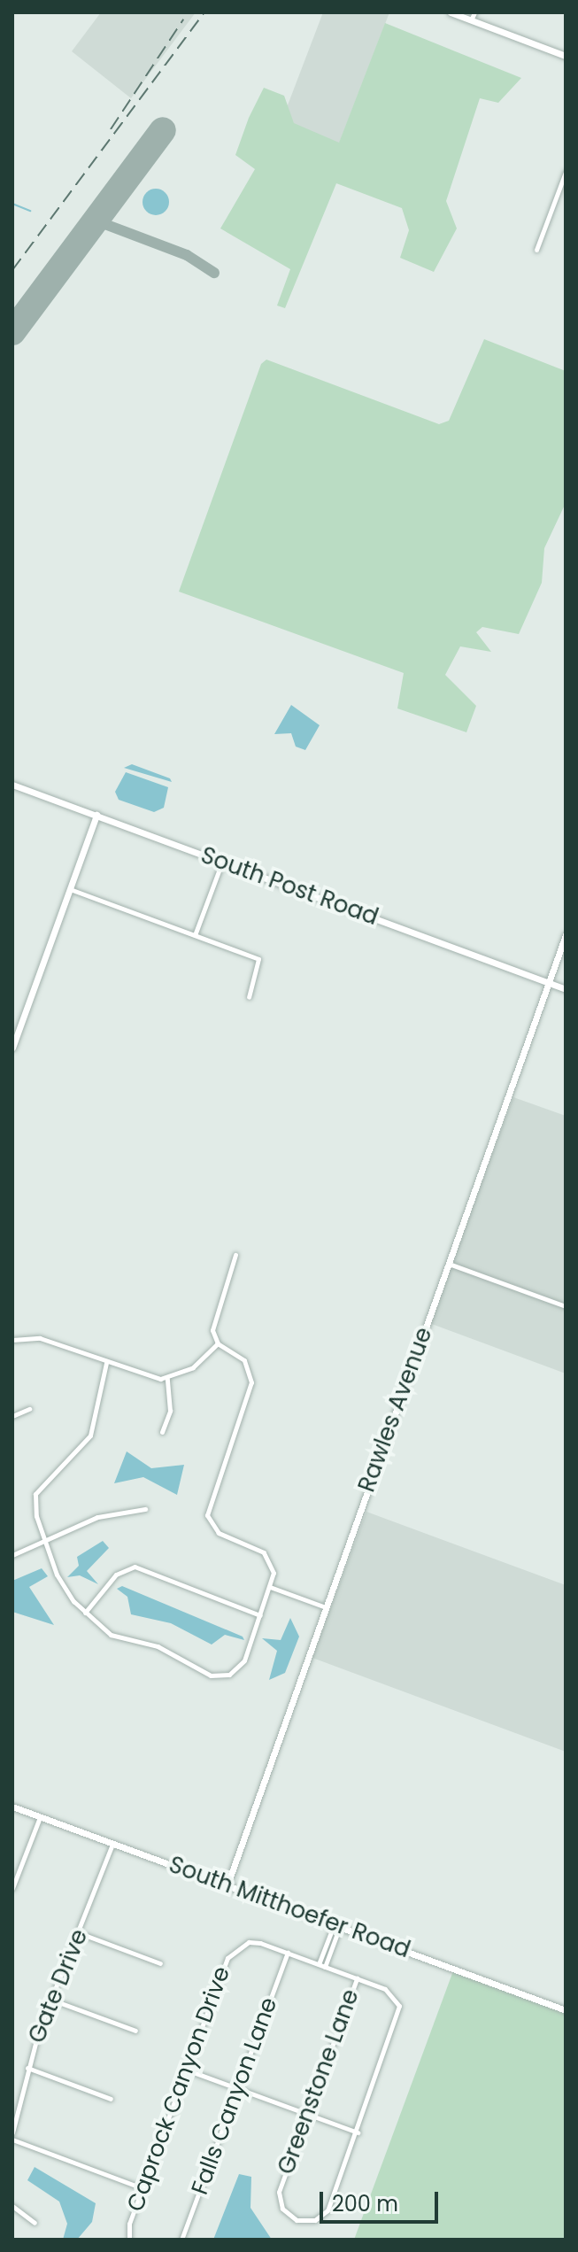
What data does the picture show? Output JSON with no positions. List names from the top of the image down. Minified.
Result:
{"streets":{"main road":["South Post Road","Rawles Avenue","South Mitthoefer Road"],"street":["Gate Drive","Greenstone Lane","Caprock Canyon Drive","Falls Canyon Lane"]},"crossings":[["South Post Road","Rawles Avenue"],["Rawles Avenue","South Mitthoefer Road"],["South Mitthoefer Road","Gate Drive"],["Caprock Canyon Drive","Falls Canyon Lane"]],"scale_bar":"200 m"}
